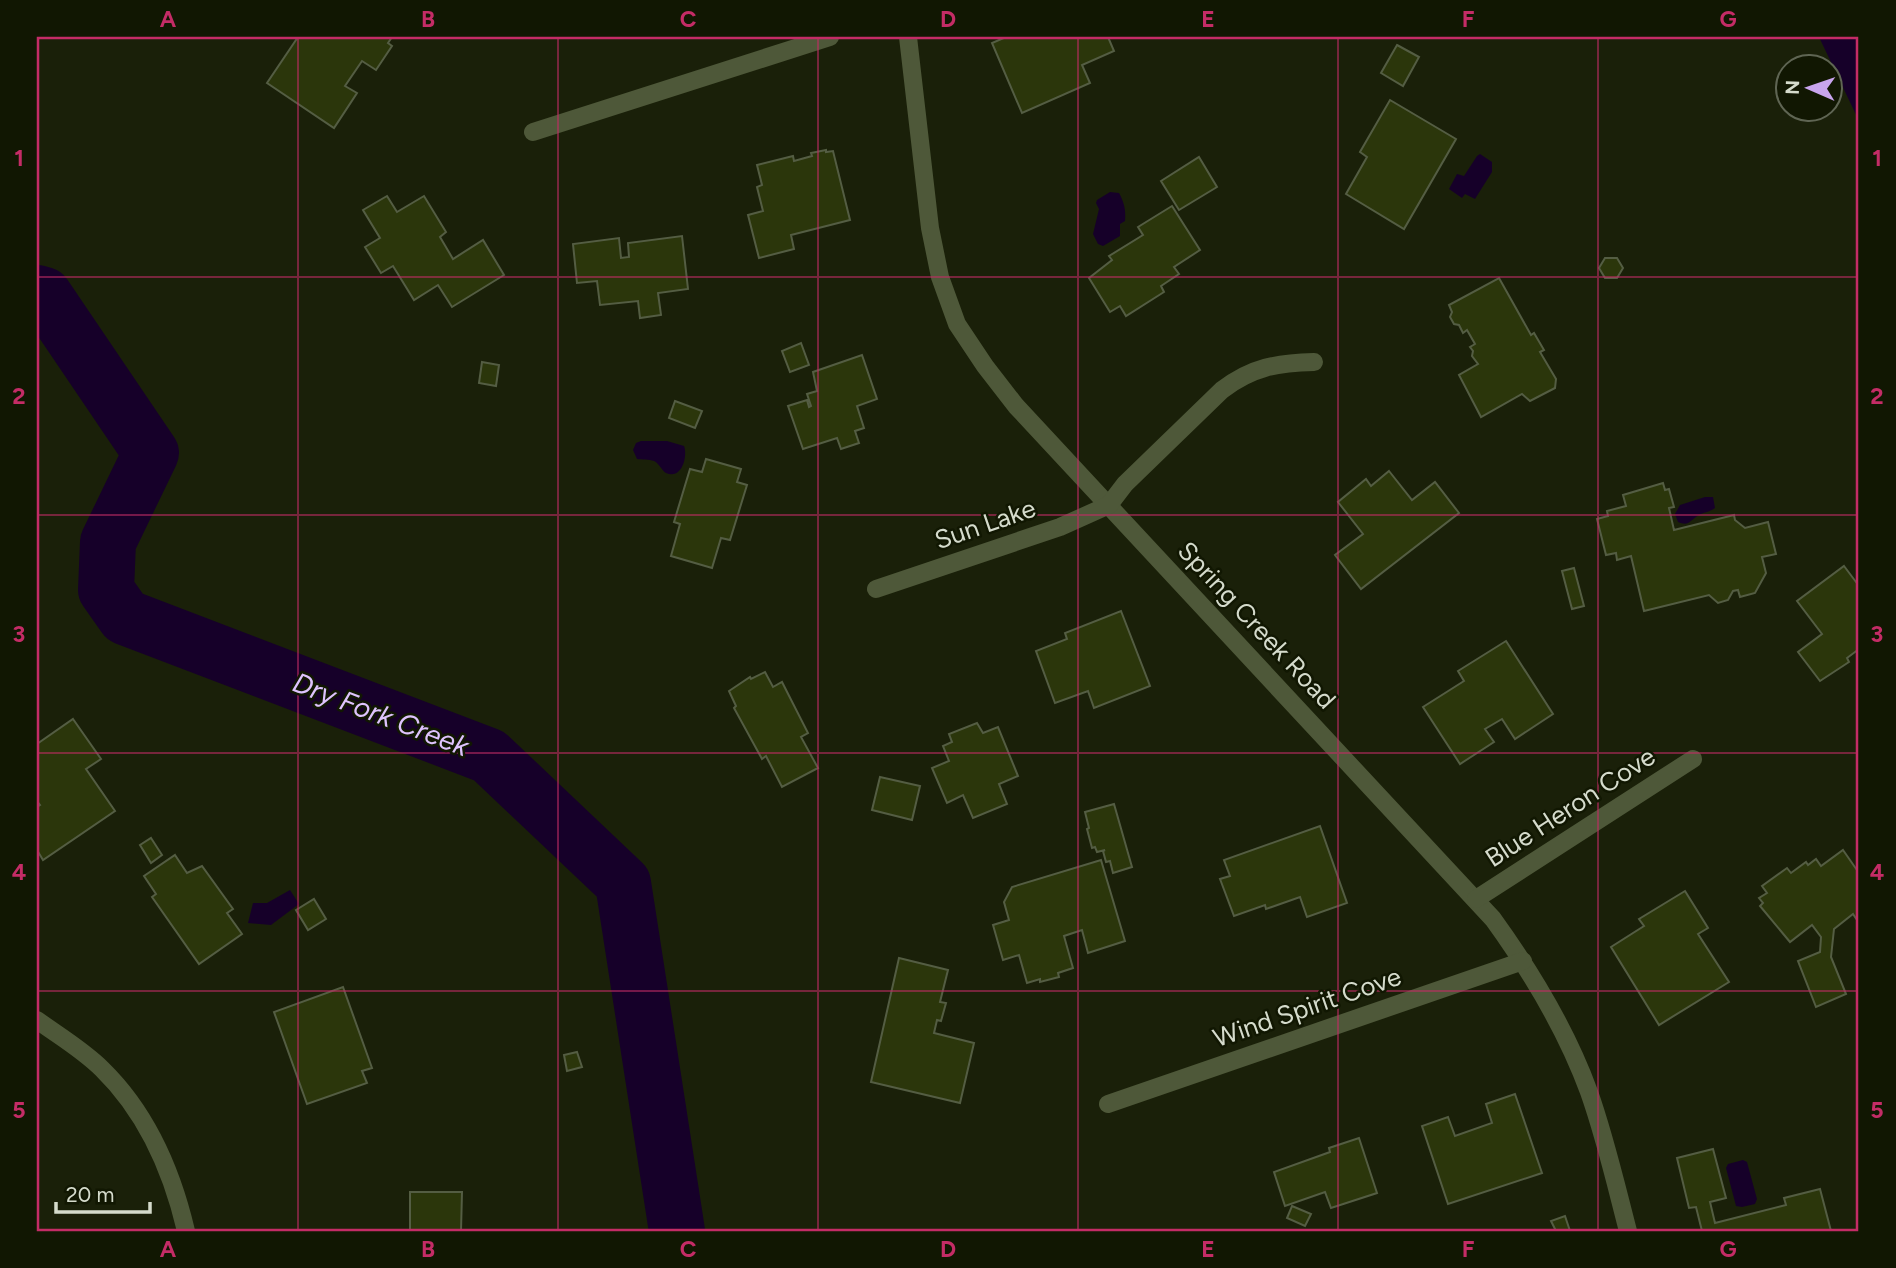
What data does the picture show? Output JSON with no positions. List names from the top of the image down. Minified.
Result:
{"streets":{"street":["Sun Lake","Spring Creek Road","Blue Heron Cove","Wind Spirit Cove"]},"crossings":[["Sun Lake","Spring Creek Road"],["Spring Creek Road","Blue Heron Cove"],["Spring Creek Road","Wind Spirit Cove"]],"water":["Dry Fork Creek"],"scale_bar":"20 m","north":"left","grid":{"columns":["A","B","C","D","E","F","G"],"rows":["1","2","3","4","5"]}}
